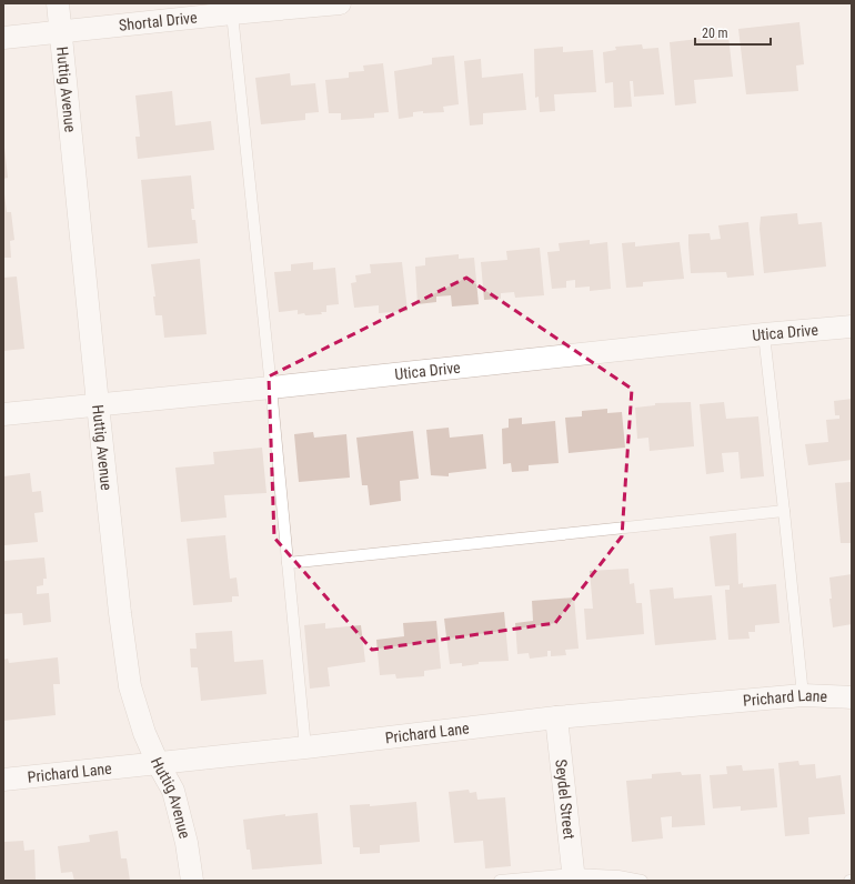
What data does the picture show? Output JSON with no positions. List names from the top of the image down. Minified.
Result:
{"streets":{"street":["Shortal Drive","Huttig Avenue","Utica Drive","Prichard Lane","Seydel Street"]},"crossings":[["Shortal Drive","Huttig Avenue"],["Huttig Avenue","Utica Drive"],["Huttig Avenue","Prichard Lane"],["Prichard Lane","Seydel Street"]],"scale_bar":"20 m"}
